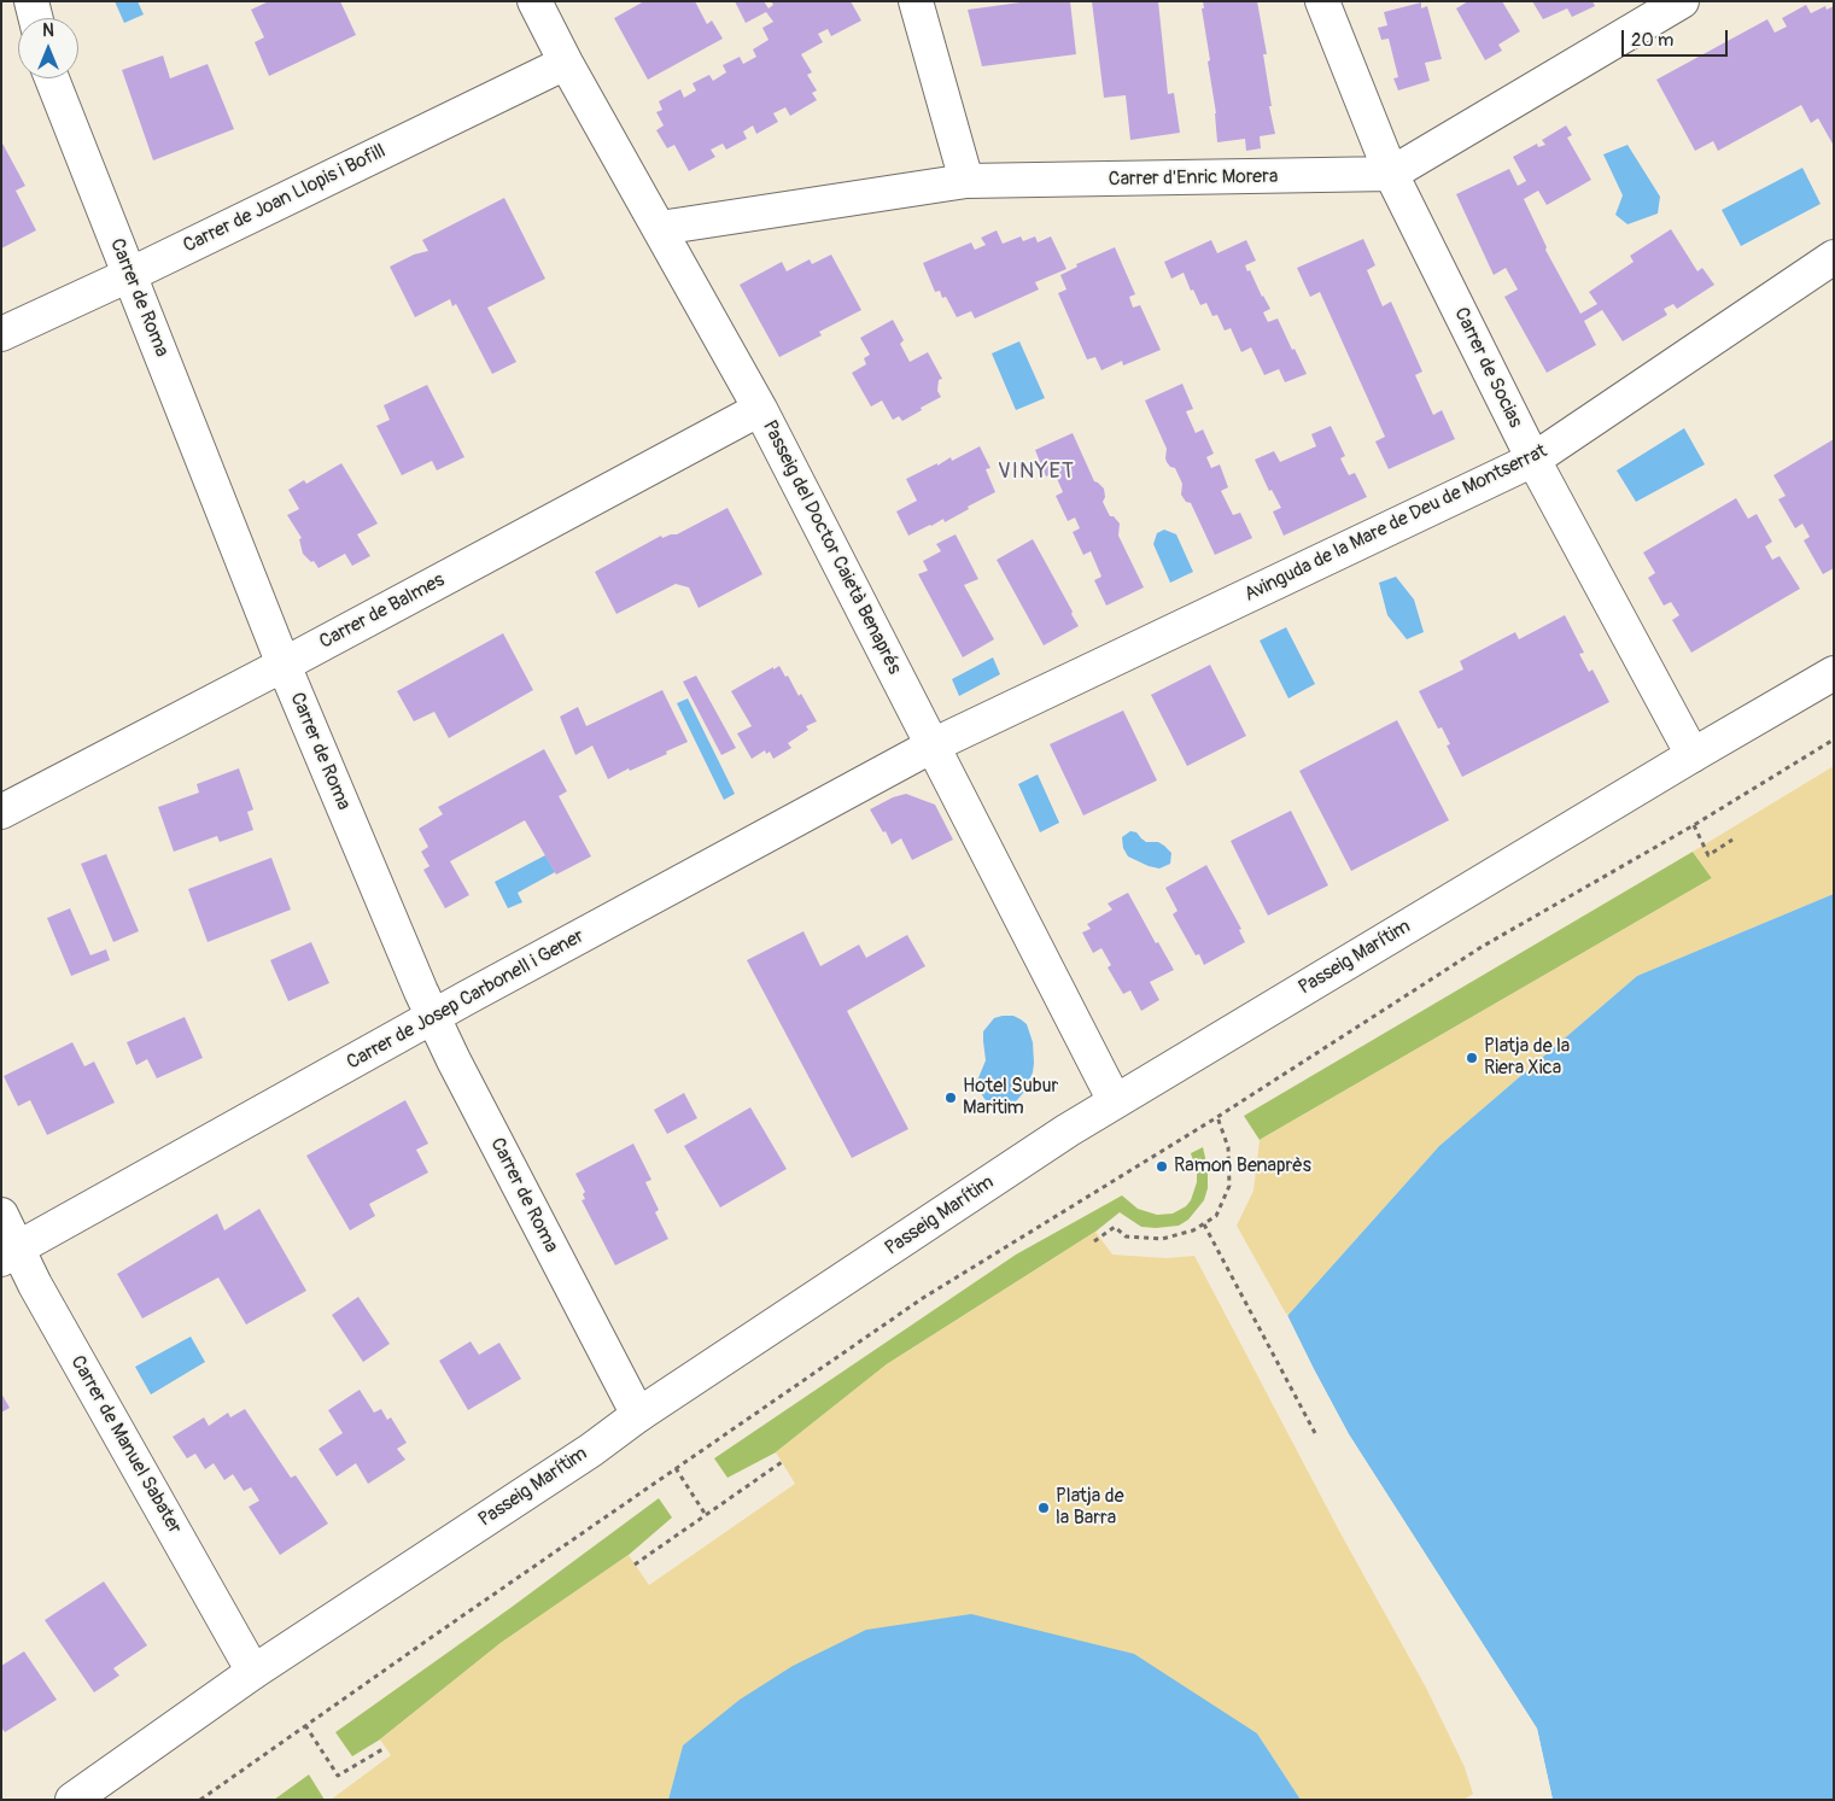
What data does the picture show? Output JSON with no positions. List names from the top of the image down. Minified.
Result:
{"streets":{"street":["Carrer d'Enric Morera","Carrer de Joan Llopis i Bofill","Carrer de Roma","Carrer de Socias","Avinguda de la Mare de Deu de Montserrat","Passeig del Doctor Caietà Benaprés","Carrer de Balmes","Passeig Marítim","Carrer de Josep Carbonell i Gener","Carrer de Manuel Sabater"]},"crossings":[["Carrer d'Enric Morera","Carrer de Socias"],["Carrer d'Enric Morera","Passeig del Doctor Caietà Benaprés"],["Carrer de Joan Llopis i Bofill","Carrer de Roma"],["Carrer de Joan Llopis i Bofill","Passeig del Doctor Caietà Benaprés"],["Carrer de Roma","Carrer de Balmes"],["Carrer de Roma","Passeig Marítim"],["Carrer de Roma","Carrer de Josep Carbonell i Gener"],["Carrer de Socias","Avinguda de la Mare de Deu de Montserrat"],["Carrer de Socias","Passeig Marítim"],["Avinguda de la Mare de Deu de Montserrat","Passeig del Doctor Caietà Benaprés"],["Avinguda de la Mare de Deu de Montserrat","Carrer de Josep Carbonell i Gener"],["Passeig del Doctor Caietà Benaprés","Carrer de Balmes"],["Passeig del Doctor Caietà Benaprés","Passeig Marítim"],["Passeig del Doctor Caietà Benaprés","Carrer de Josep Carbonell i Gener"],["Passeig Marítim","Carrer de Manuel Sabater"],["Carrer de Josep Carbonell i Gener","Carrer de Manuel Sabater"]],"districts":["VINYET"],"places":["Platja de la Riera Xica","Hotel Subur Maritim","Ramon Benaprès","Platja de la Barra"],"scale_bar":"20 m","north":"top"}
